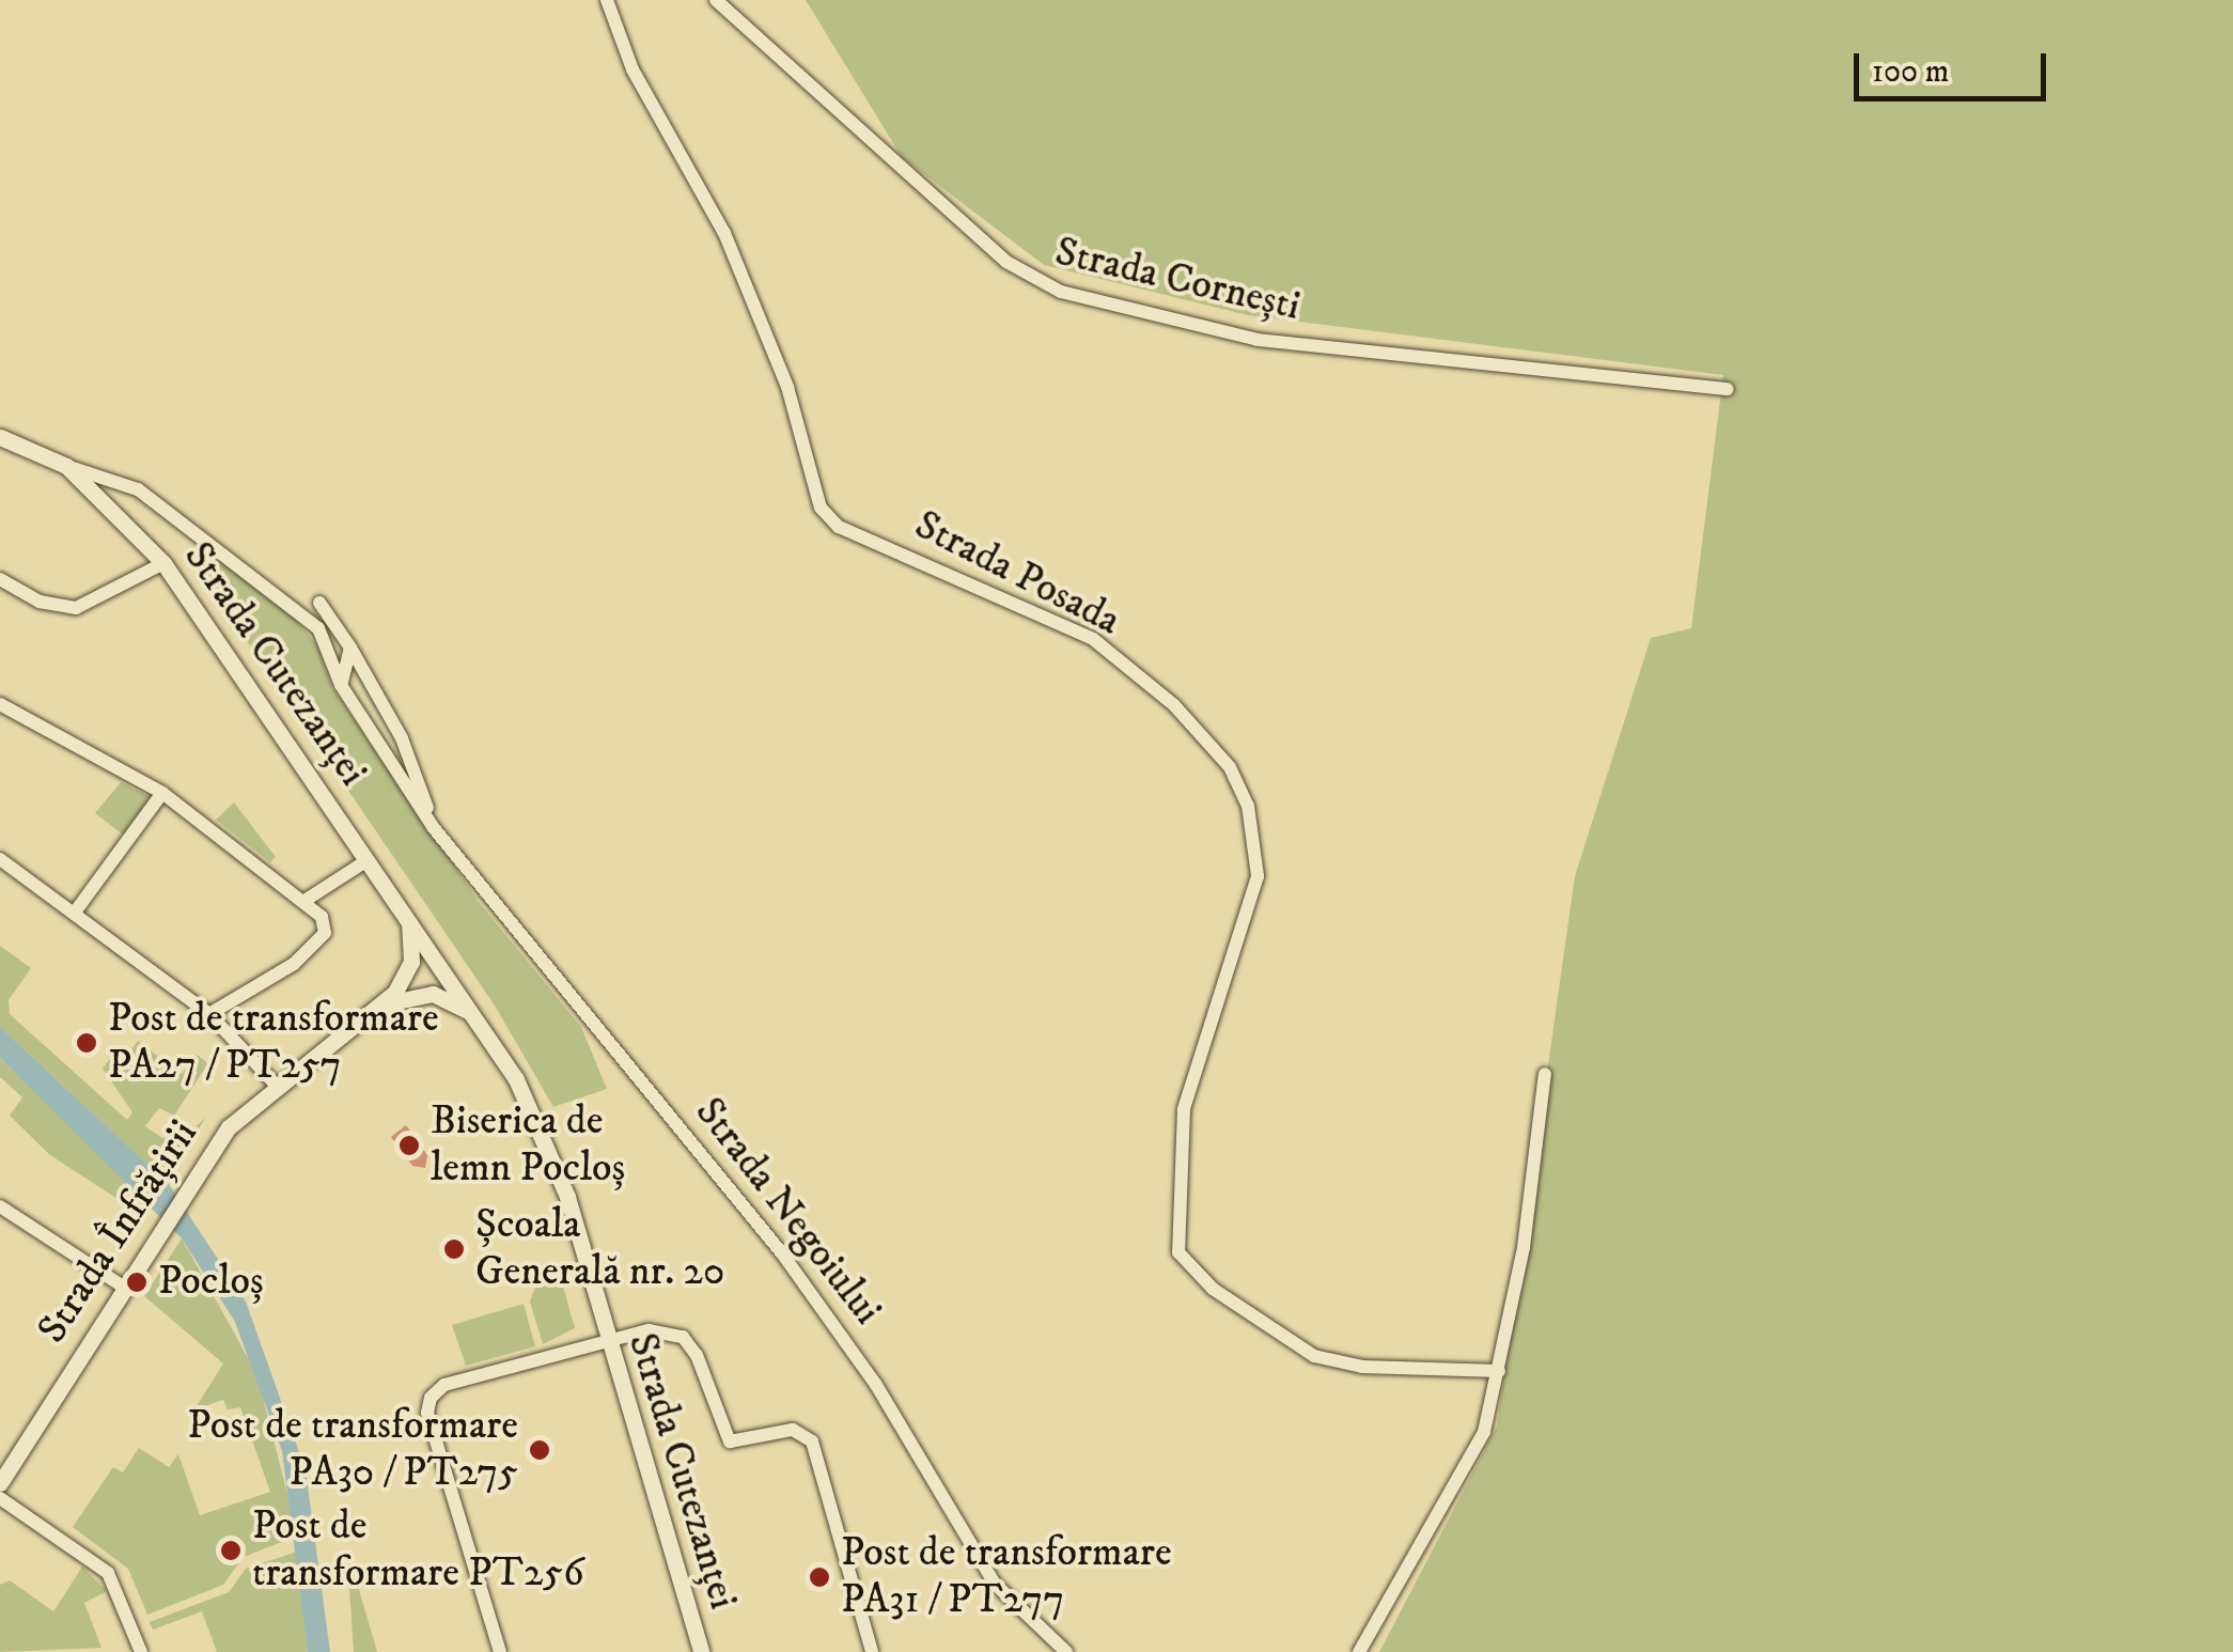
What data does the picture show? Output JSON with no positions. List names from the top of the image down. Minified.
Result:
{"streets":{"street":["Strada Cornești","Strada Posada","Strada Cutezanței","Strada Negoiului","Strada Înfrățirii"]},"crossings":[["Strada Cutezanței","Strada Negoiului"],["Strada Cutezanței","Strada Înfrățirii"]],"places":["Post de transformare PA27 / PT257","Biserica de lemn Pocloș","Școala Generală nr. 20","Pocloș","Post de transformare PA30 / PT275","Post de transformare PT256","Post de transformare PA31 / PT277"],"scale_bar":"100 m"}
